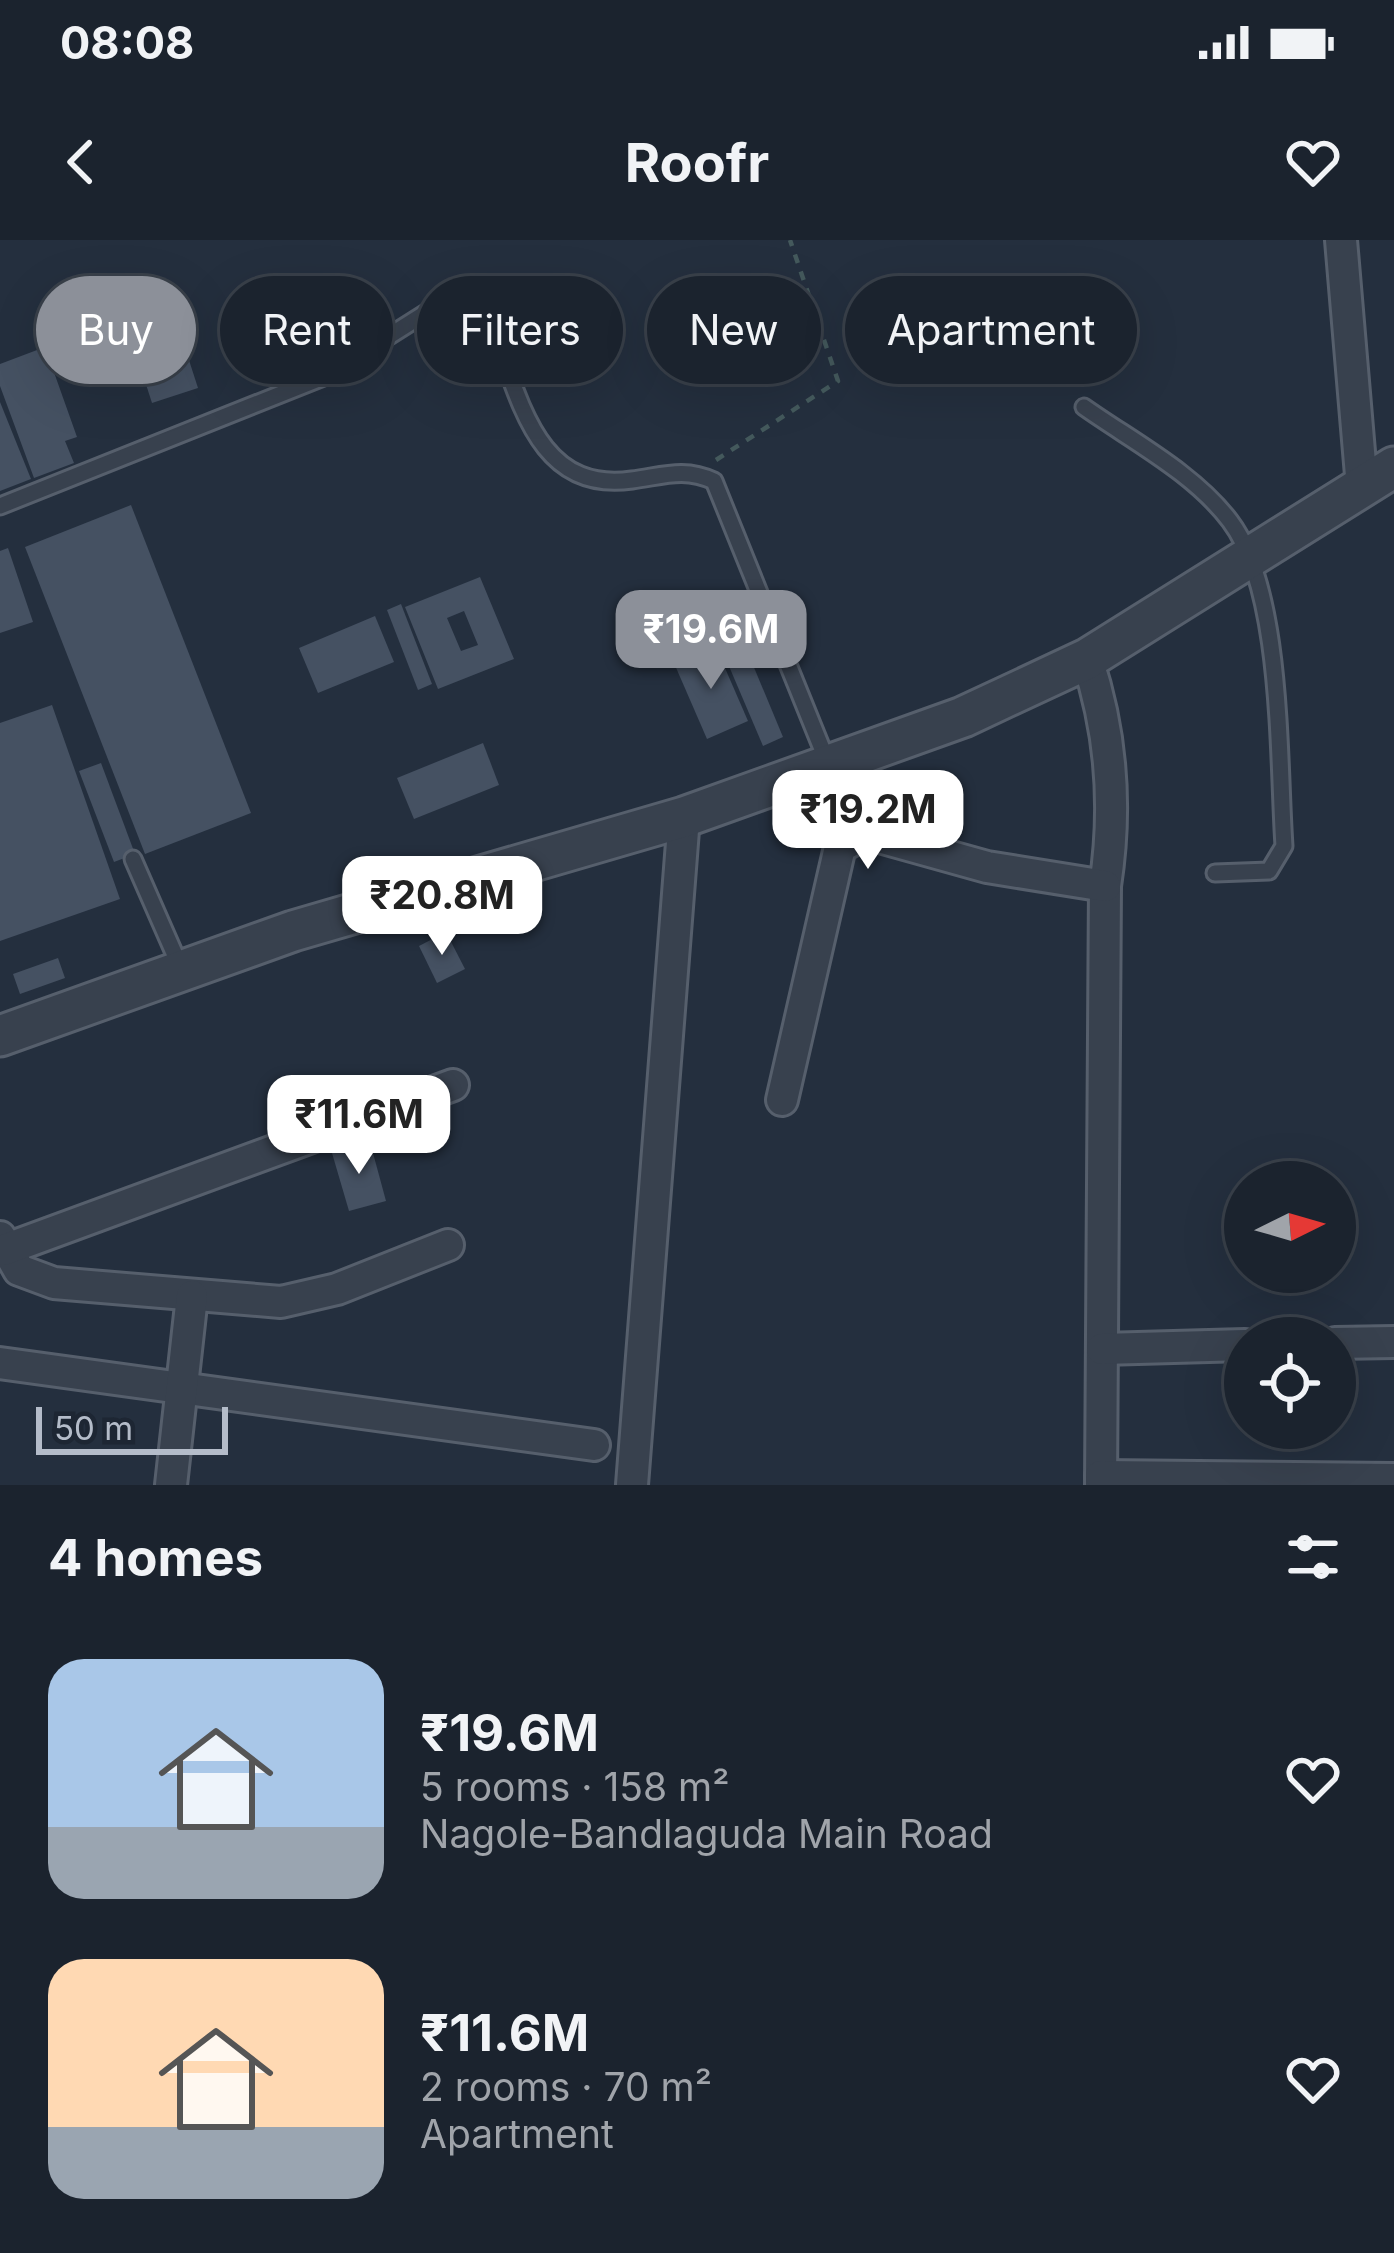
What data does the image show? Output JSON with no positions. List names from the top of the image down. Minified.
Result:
{"scale_bar":"50 m","north":"right","page":{"status":"08:08","header":"Roofr","chip":["Buy","Rent","Filters","New","Apartment"],"price":["₹19.6M","₹19.2M","₹20.8M","₹11.6M"],"scale":"50 m","heading":"4 homes","list":[{"name":"₹19.6M","note":"5 rooms · 158 m² · Nagole-Bandlaguda Main Road"},{"name":"₹11.6M","note":"2 rooms · 70 m² · Apartment"}]}}
